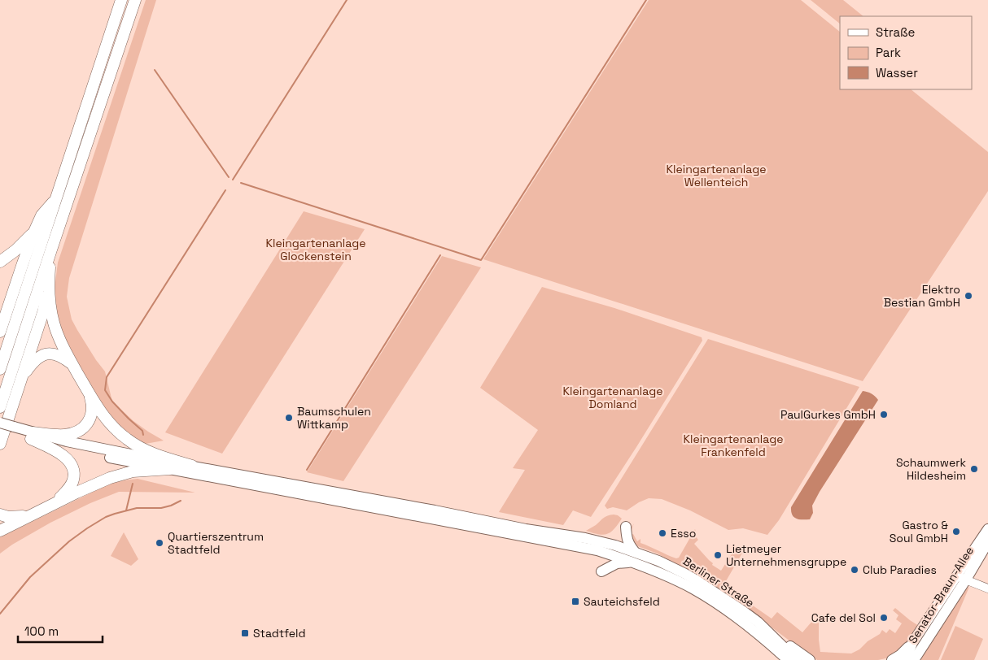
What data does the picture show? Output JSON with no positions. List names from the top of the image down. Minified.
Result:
{"streets":{"main road":["Berliner Straße","Senator-Braun-Allee"]},"parks":["Kleingartenanlage Wellenteich","Kleingartenanlage Glockenstein","Kleingartenanlage Domland","Kleingartenanlage Frankenfeld"],"places":{"other":["Elektro Bestian GmbH","PaulGurkes GmbH","Baumschulen Wittkamp","Schaumwerk Hildesheim","Gastro & Soul GmbH","Esso","Quartierszentrum Stadtfeld","Lietmeyer Unternehmensgruppe","Club Paradies","Cafe del Sol"],"transit":["Sauteichsfeld","Stadtfeld"]},"legend":["Straße","Park","Wasser"],"scale_bar":"100 m"}
